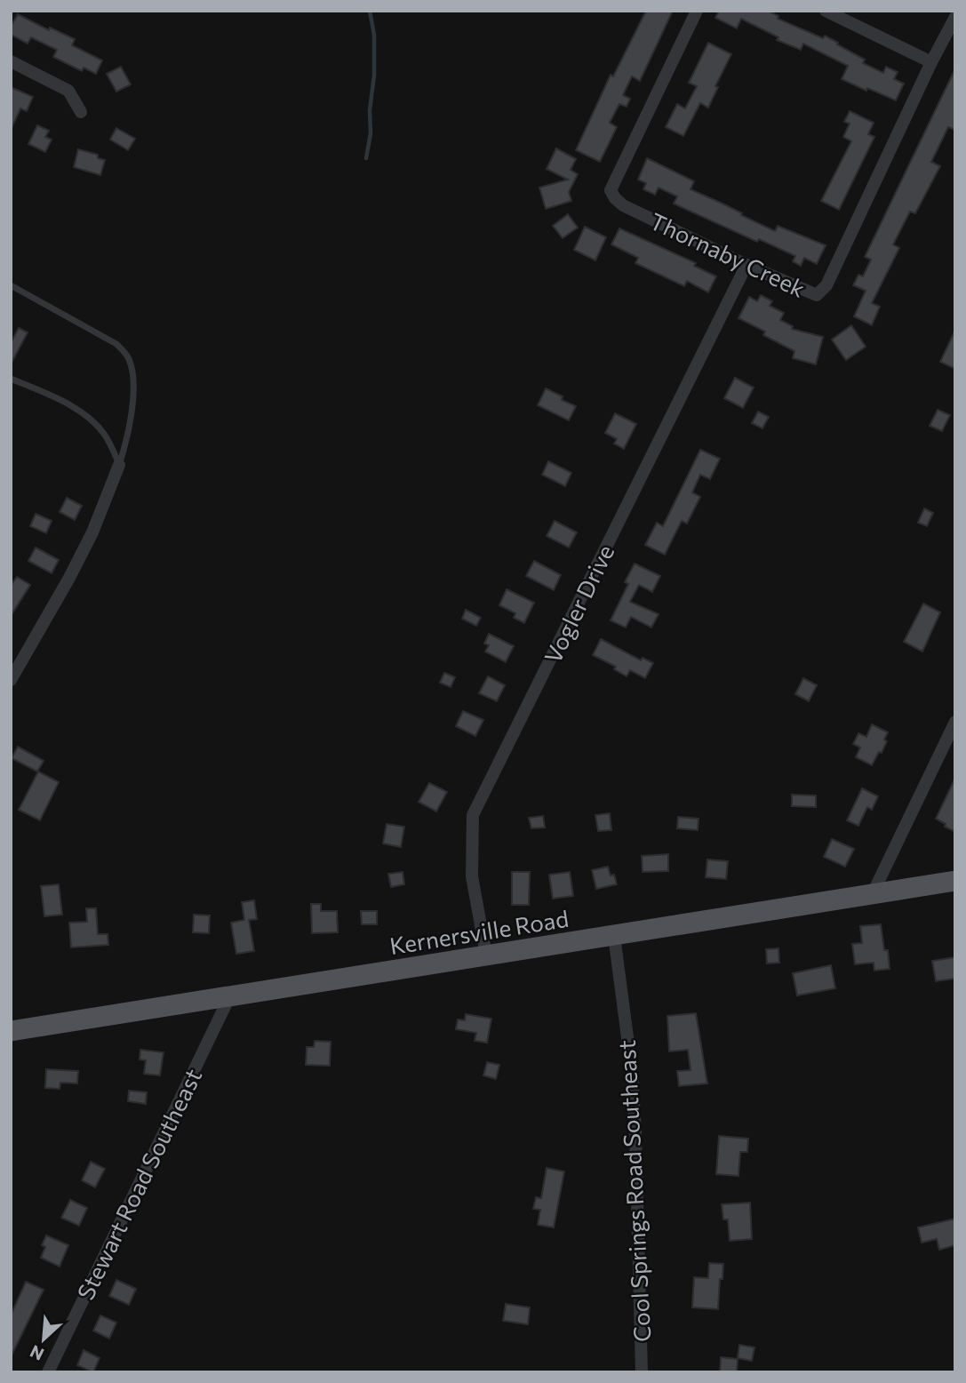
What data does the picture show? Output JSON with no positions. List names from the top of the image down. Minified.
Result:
{"streets":{"main road":["Kernersville Road"],"street":["Thornaby Creek","Vogler Drive","Stewart Road Southeast","Cool Springs Road Southeast"]},"crossings":[["Thornaby Creek","Vogler Drive"],["Vogler Drive","Kernersville Road"],["Kernersville Road","Stewart Road Southeast"],["Kernersville Road","Cool Springs Road Southeast"]],"north":"bottom left"}
